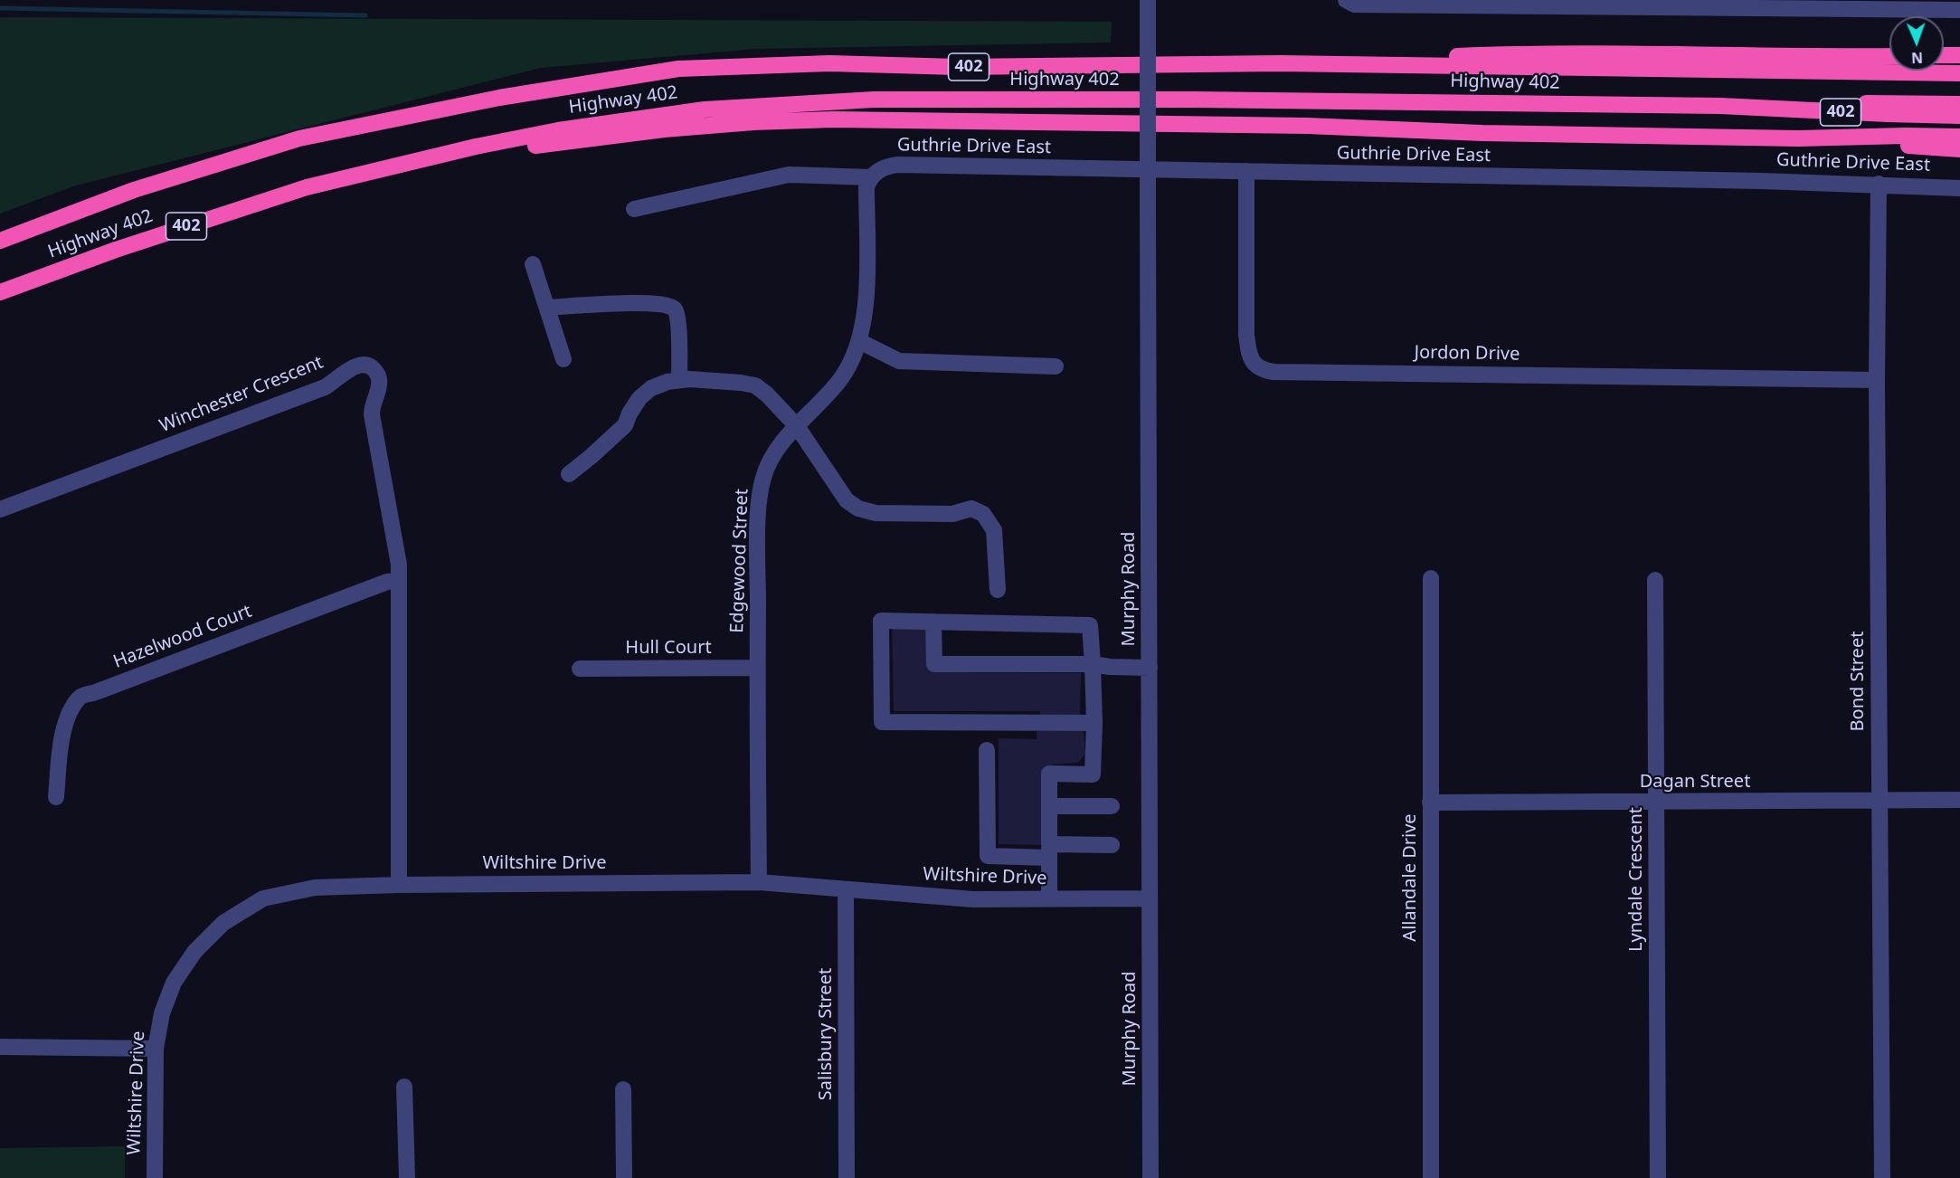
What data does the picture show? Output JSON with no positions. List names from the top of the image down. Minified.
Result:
{"streets":{"highway":["402","Highway 402"],"street":["Guthrie Drive East","Jordon Drive","Winchester Crescent","Edgewood Street","Murphy Road","Hazelwood Court","Hull Court","Bond Street","Dagan Street","Wiltshire Drive","Allandale Drive","Lyndale Crescent","Salisbury Street"]},"crossings":[["Guthrie Drive East","Jordon Drive"],["Guthrie Drive East","Edgewood Street"],["Guthrie Drive East","Bond Street"],["Jordon Drive","Bond Street"],["Winchester Crescent","Hazelwood Court"],["Winchester Crescent","Wiltshire Drive"],["Edgewood Street","Hull Court"],["Edgewood Street","Wiltshire Drive"],["Murphy Road","Wiltshire Drive"],["Bond Street","Dagan Street"],["Dagan Street","Allandale Drive"],["Dagan Street","Lyndale Crescent"],["Wiltshire Drive","Salisbury Street"]],"north":"bottom"}
